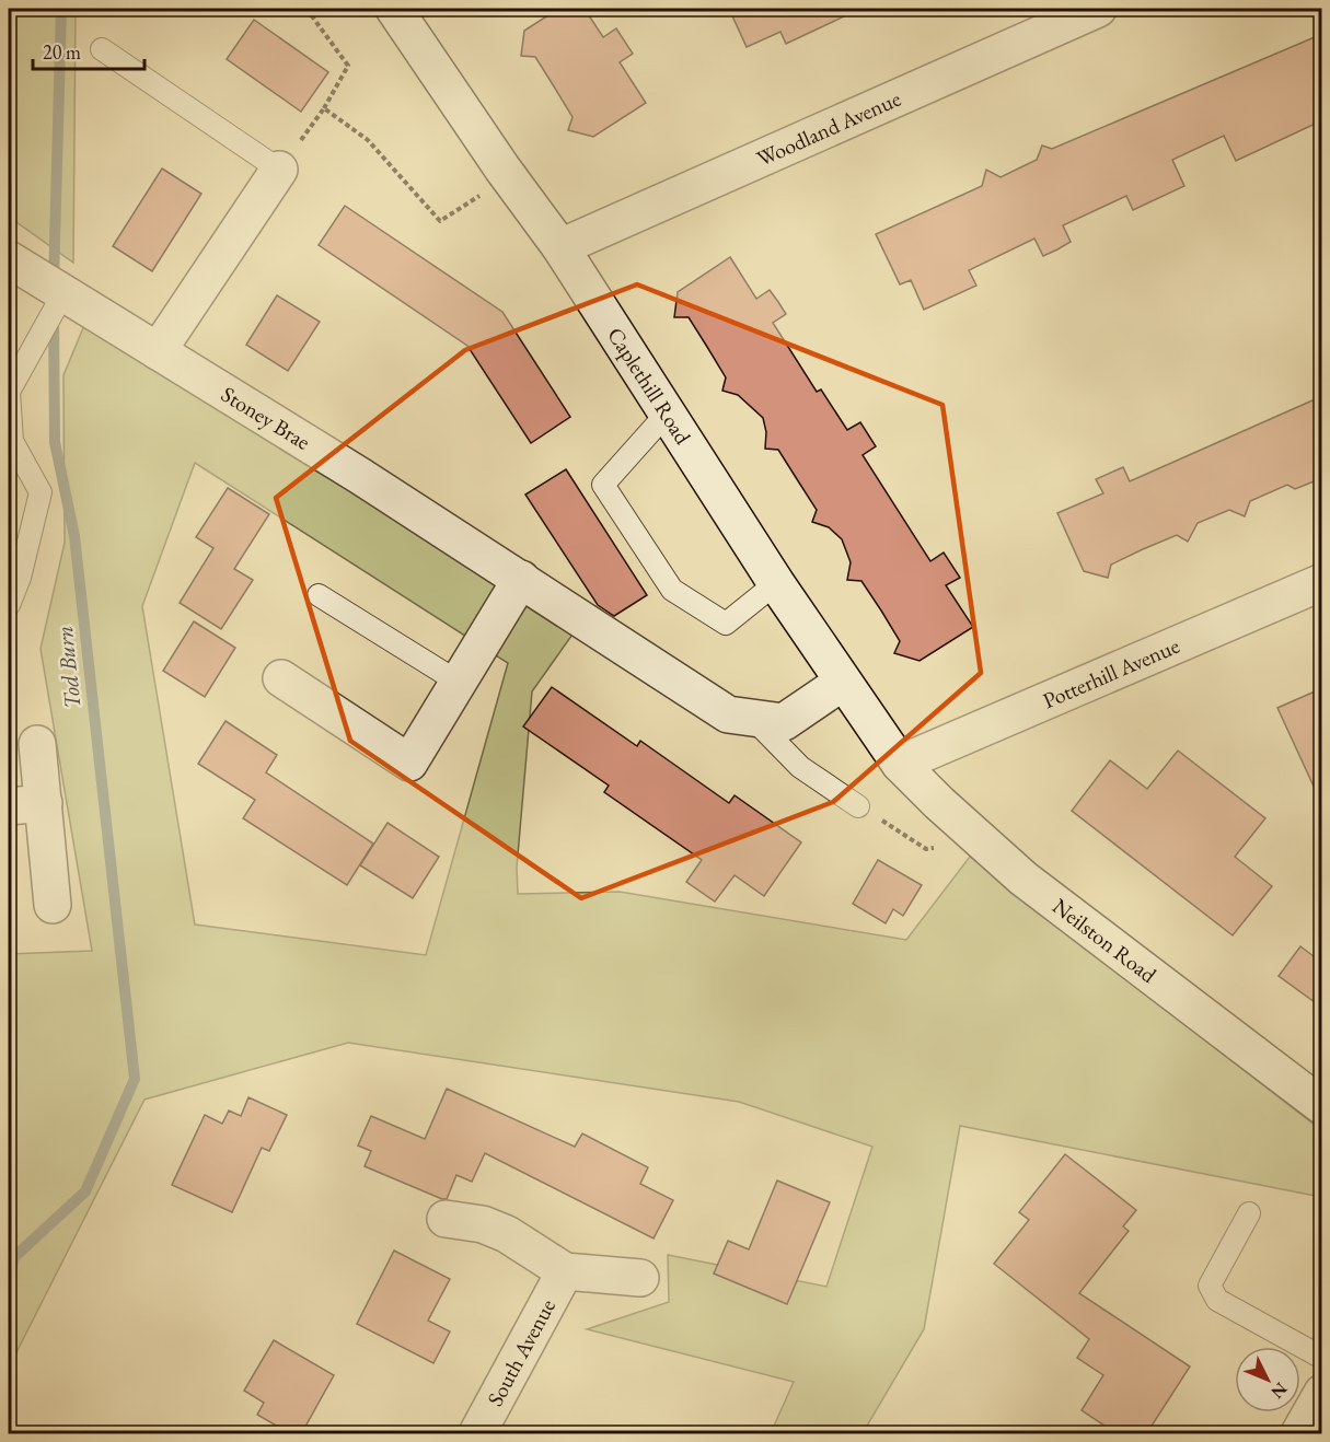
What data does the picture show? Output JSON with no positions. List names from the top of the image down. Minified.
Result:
{"streets":{"street":["Woodland Avenue","Caplethill Road","Stoney Brae","Potterhill Avenue","Neilston Road","South Avenue"]},"crossings":[["Woodland Avenue","Caplethill Road"],["Caplethill Road","Stoney Brae"],["Caplethill Road","Potterhill Avenue"],["Caplethill Road","Neilston Road"],["Potterhill Avenue","Neilston Road"]],"water":["Tod Burn"],"scale_bar":"20 m","north":"bottom right"}
